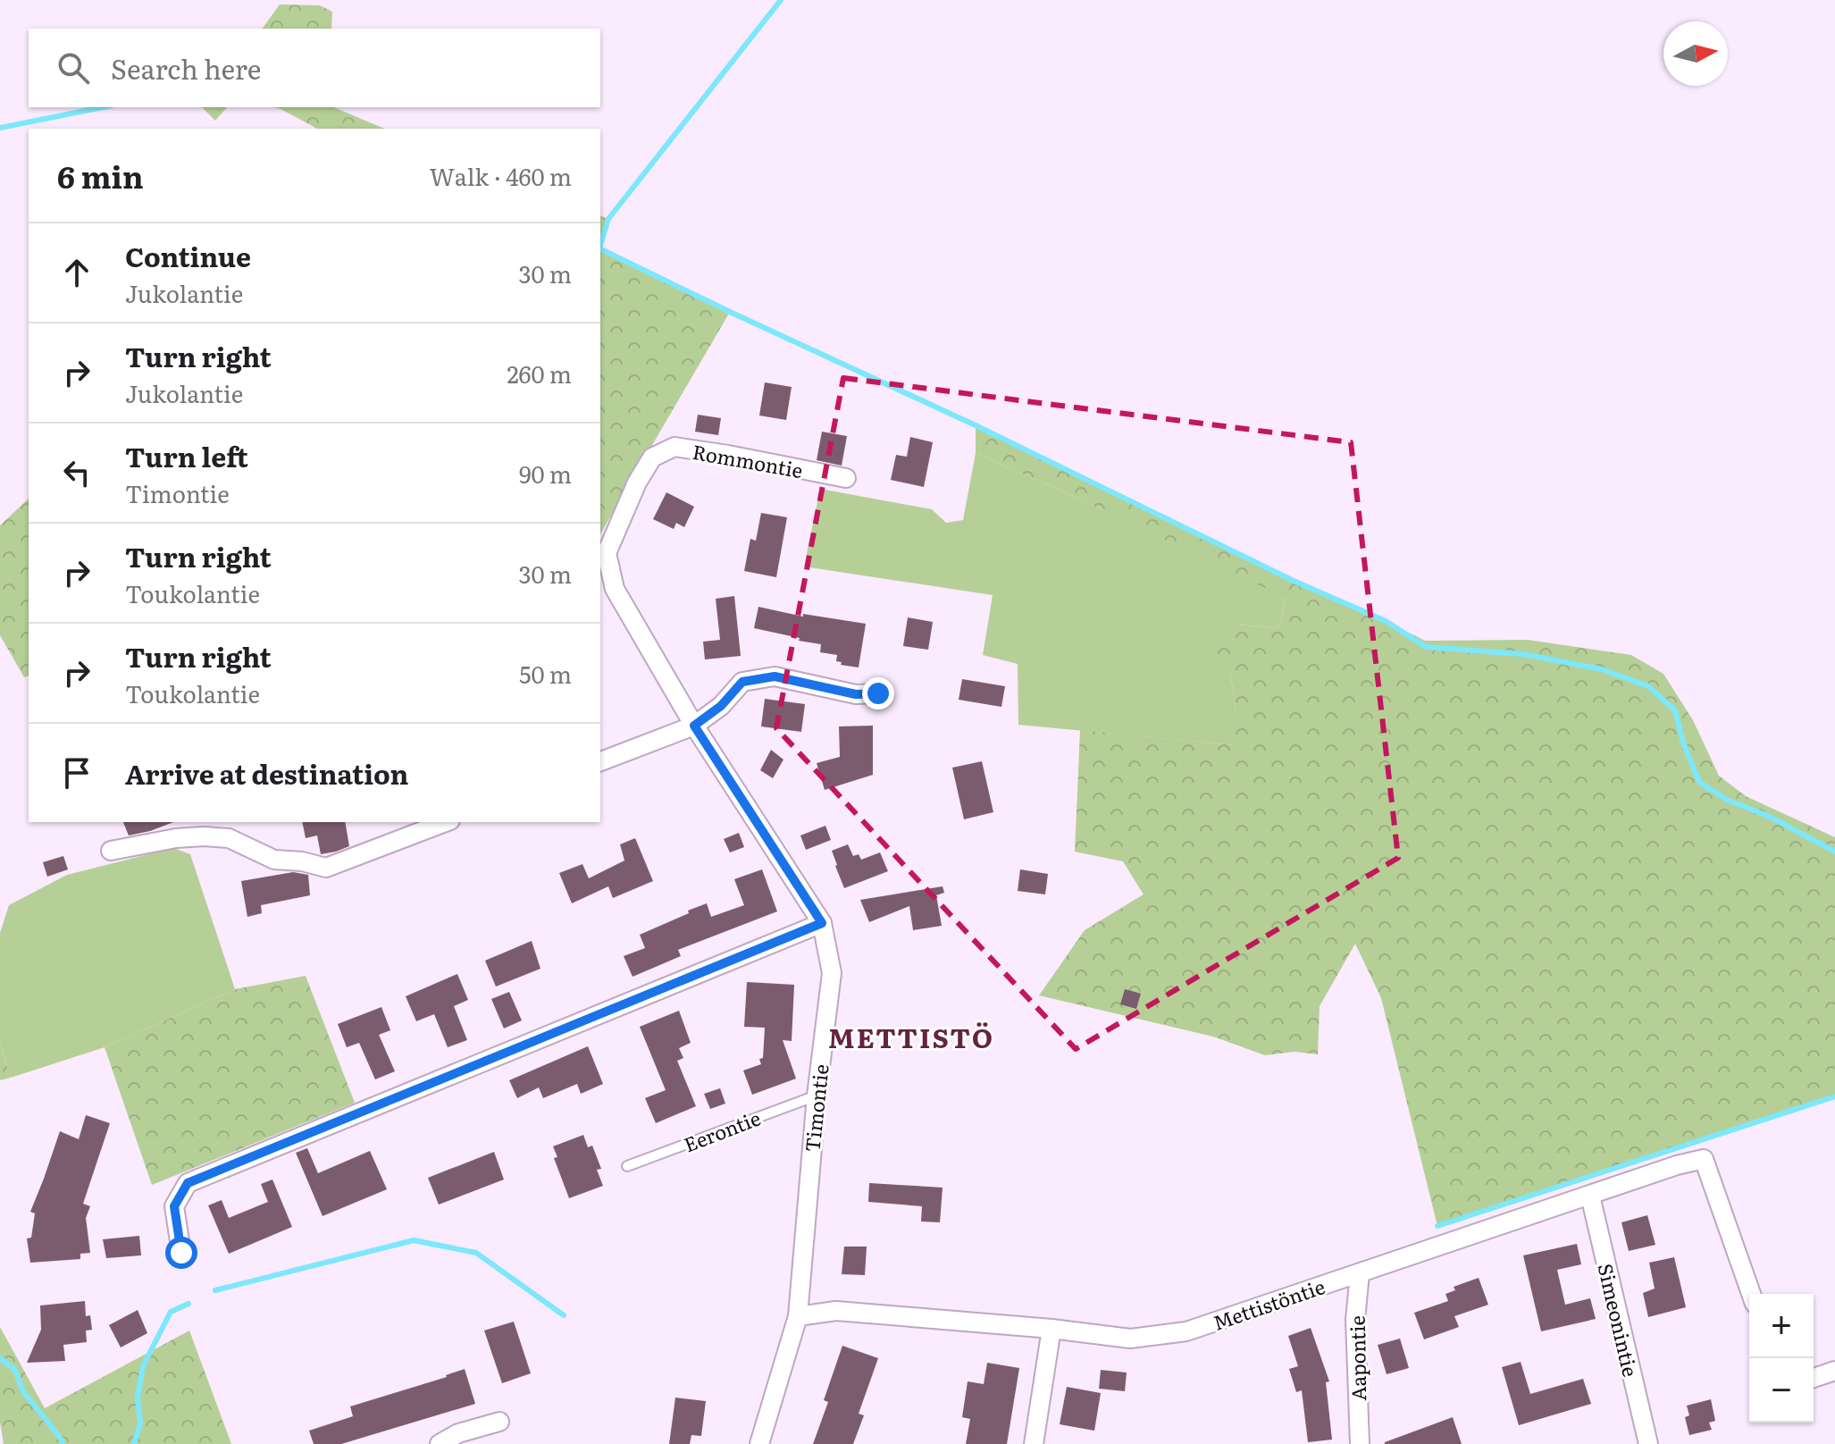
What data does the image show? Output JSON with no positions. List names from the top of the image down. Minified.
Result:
{"streets":{"street":["Rommontie","Timontie","Mettistöntie","Simeonintie","Aapontie"],"lane":["Eerontie"]},"crossings":[["Rommontie","Timontie"],["Timontie","Eerontie"],["Timontie","Mettistöntie"],["Mettistöntie","Simeonintie"],["Mettistöntie","Aapontie"]],"districts":["METTISTÖ"],"north":"right","page":{"search":"Search here","heading":["6 min","Walk · 460 m"],"list":[["Continue","Jukolantie","30 m"],["Turn right","Jukolantie","260 m"],["Turn left","Timontie","90 m"],["Turn right","Toukolantie","30 m"],["Turn right","Toukolantie","50 m"],"Arrive at destination"],"map_buttons":["+","−"]}}
